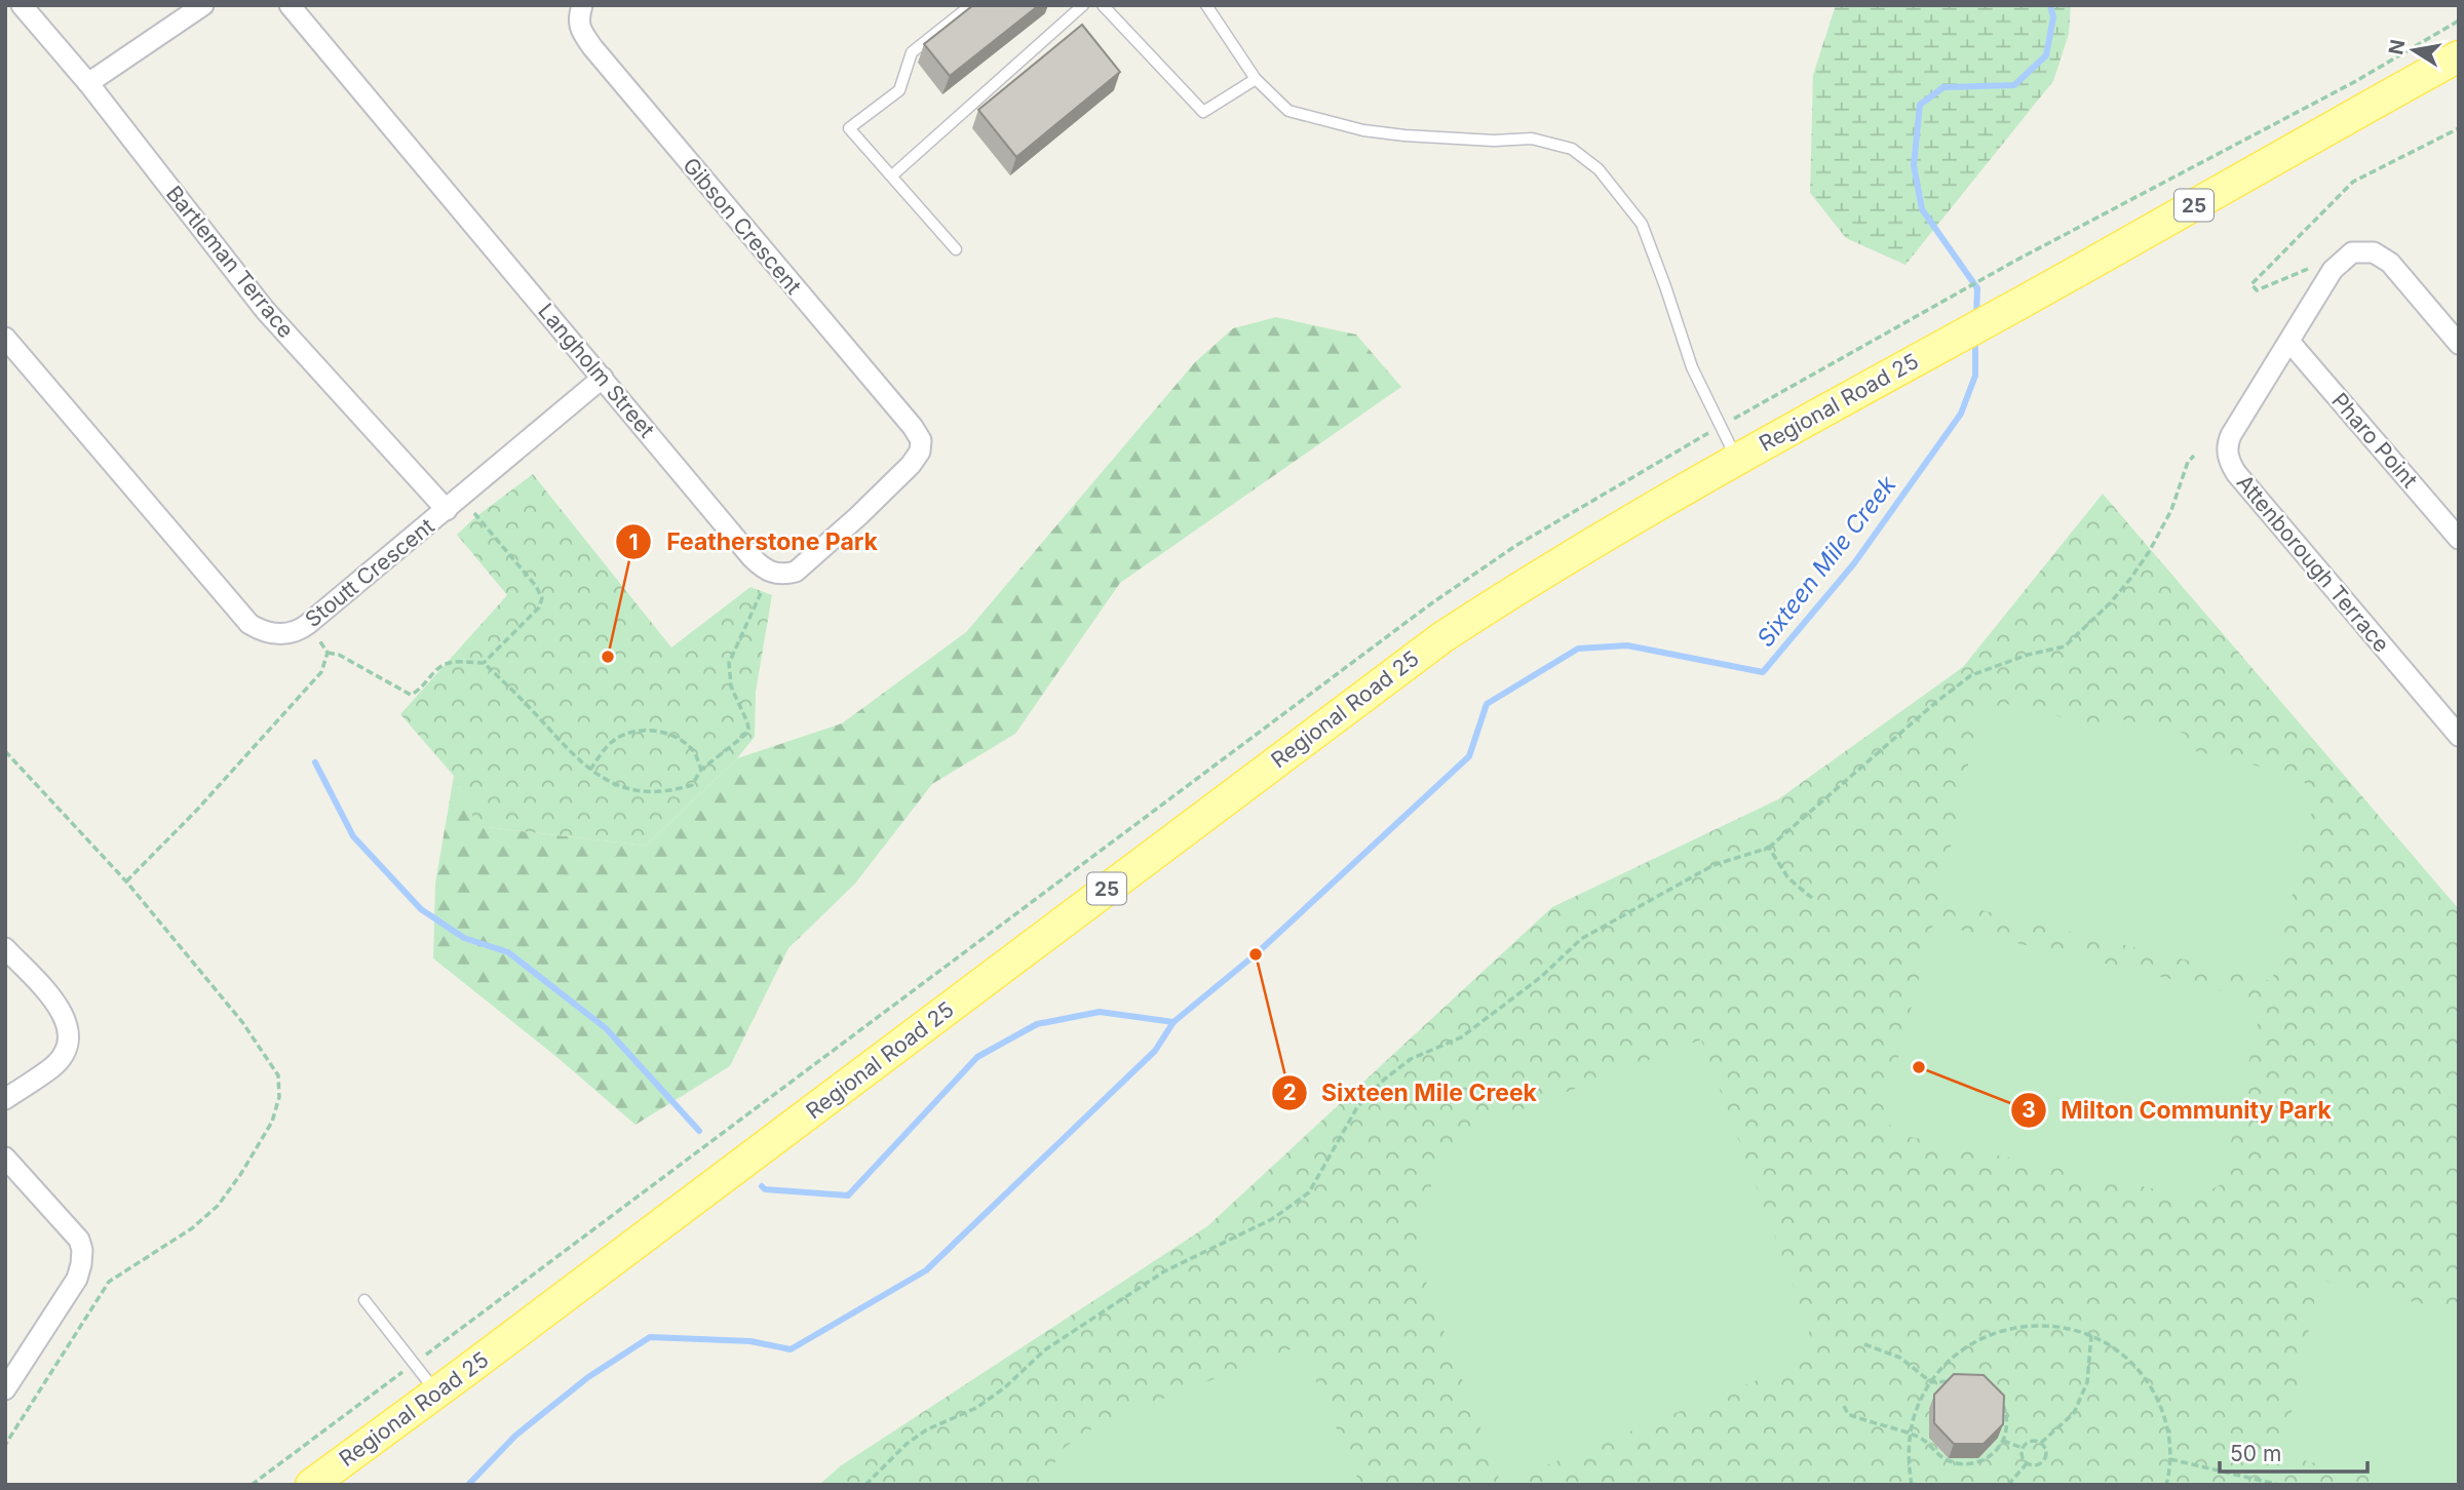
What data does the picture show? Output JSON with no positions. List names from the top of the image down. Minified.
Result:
{"streets":{"main road":["25","Regional Road 25"],"street":["Gibson Crescent","Bartleman Terrace","Langholm Street","Pharo Point","Attenborough Terrace","Stoutt Crescent"]},"crossings":[["Gibson Crescent","Langholm Street"],["Bartleman Terrace","Stoutt Crescent"],["Langholm Street","Stoutt Crescent"],["Pharo Point","Attenborough Terrace"]],"water":["Sixteen Mile Creek"],"places":["Featherstone Park","Sixteen Mile Creek","Milton Community Park"],"scale_bar":"50 m","north":"left"}
